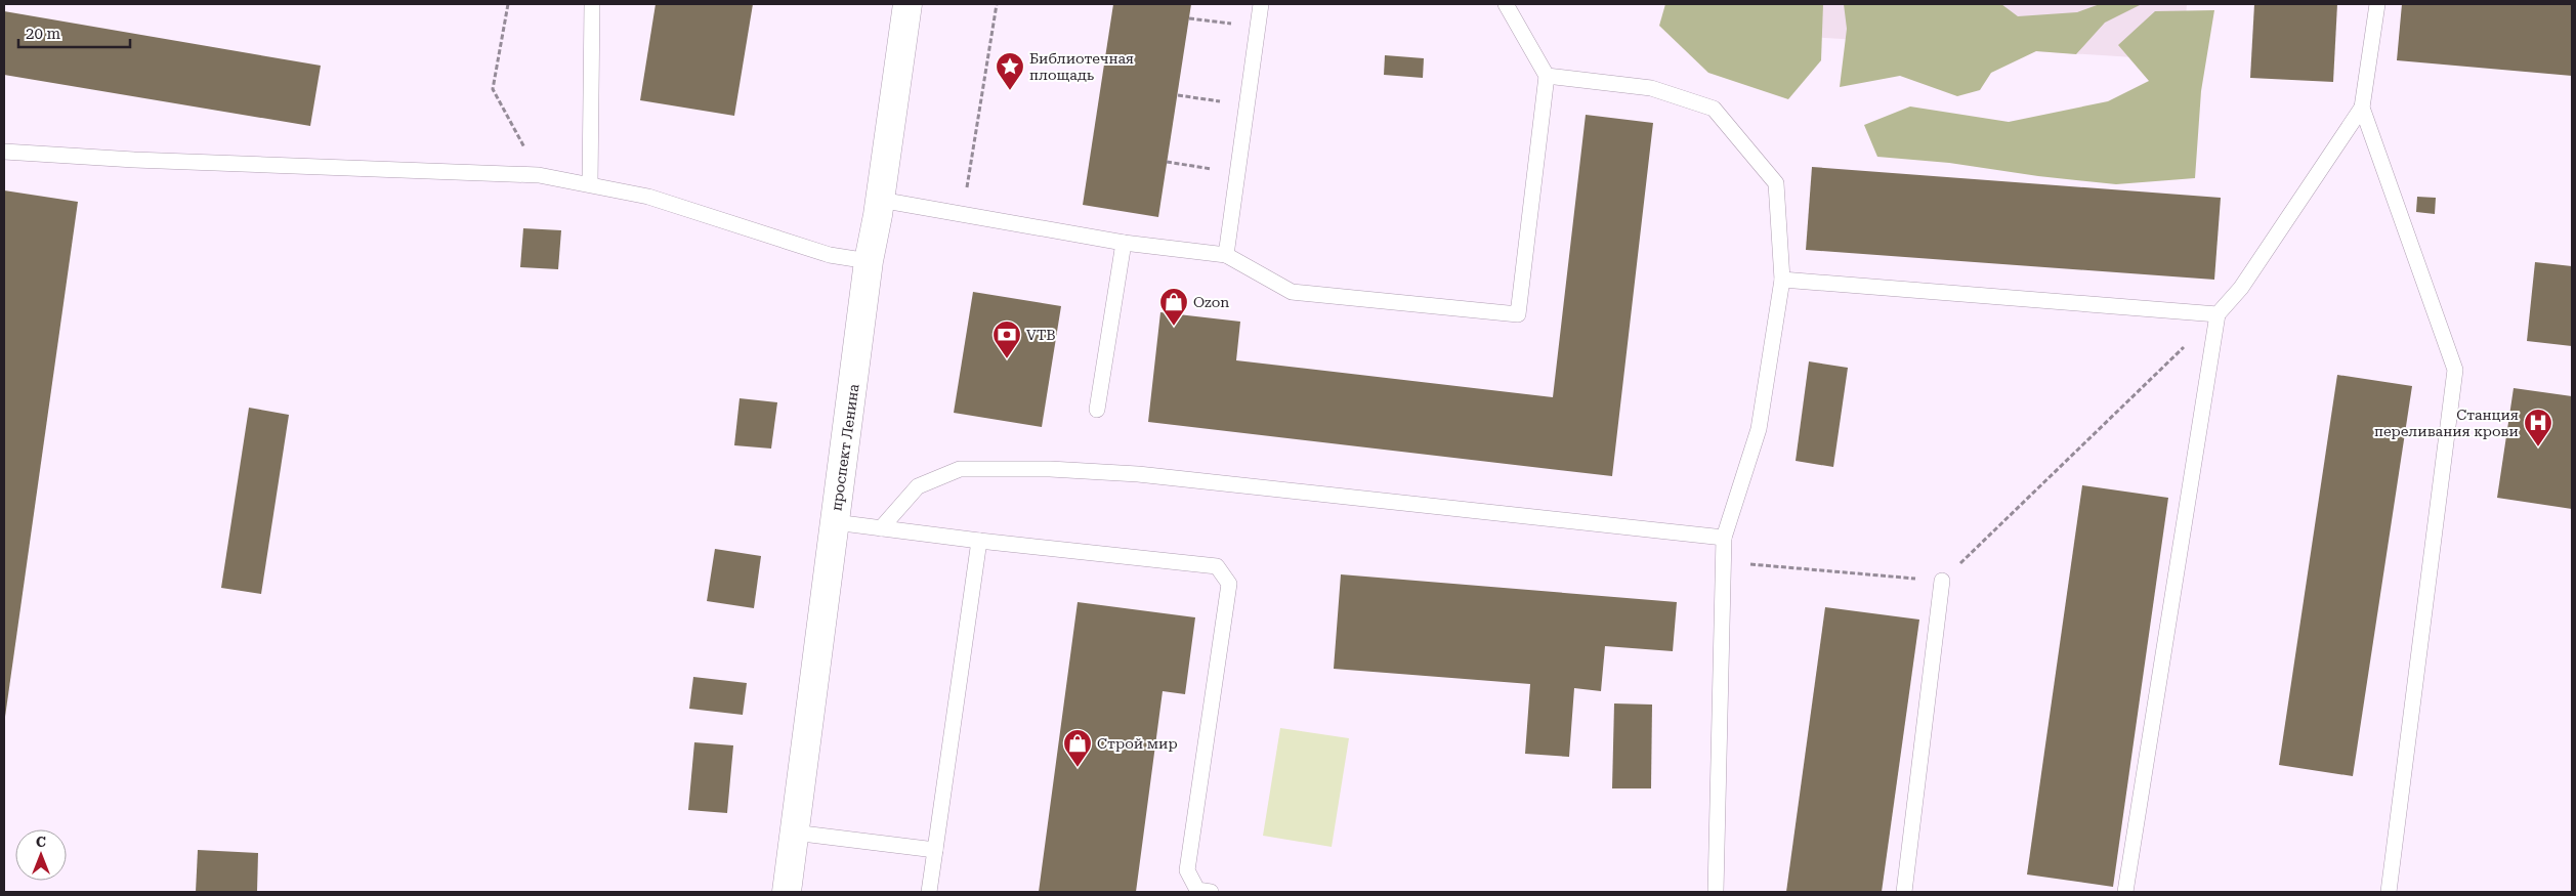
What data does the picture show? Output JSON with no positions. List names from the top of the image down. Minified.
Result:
{"streets":{"main road":["проспект Ленина"]},"places":{"place":["Библиотечная площадь"],"shop":["Ozon","Строй мир"],"bank":["VTB"],"hospital":["Станция переливания крови"]},"scale_bar":"20 m","north":"top"}
